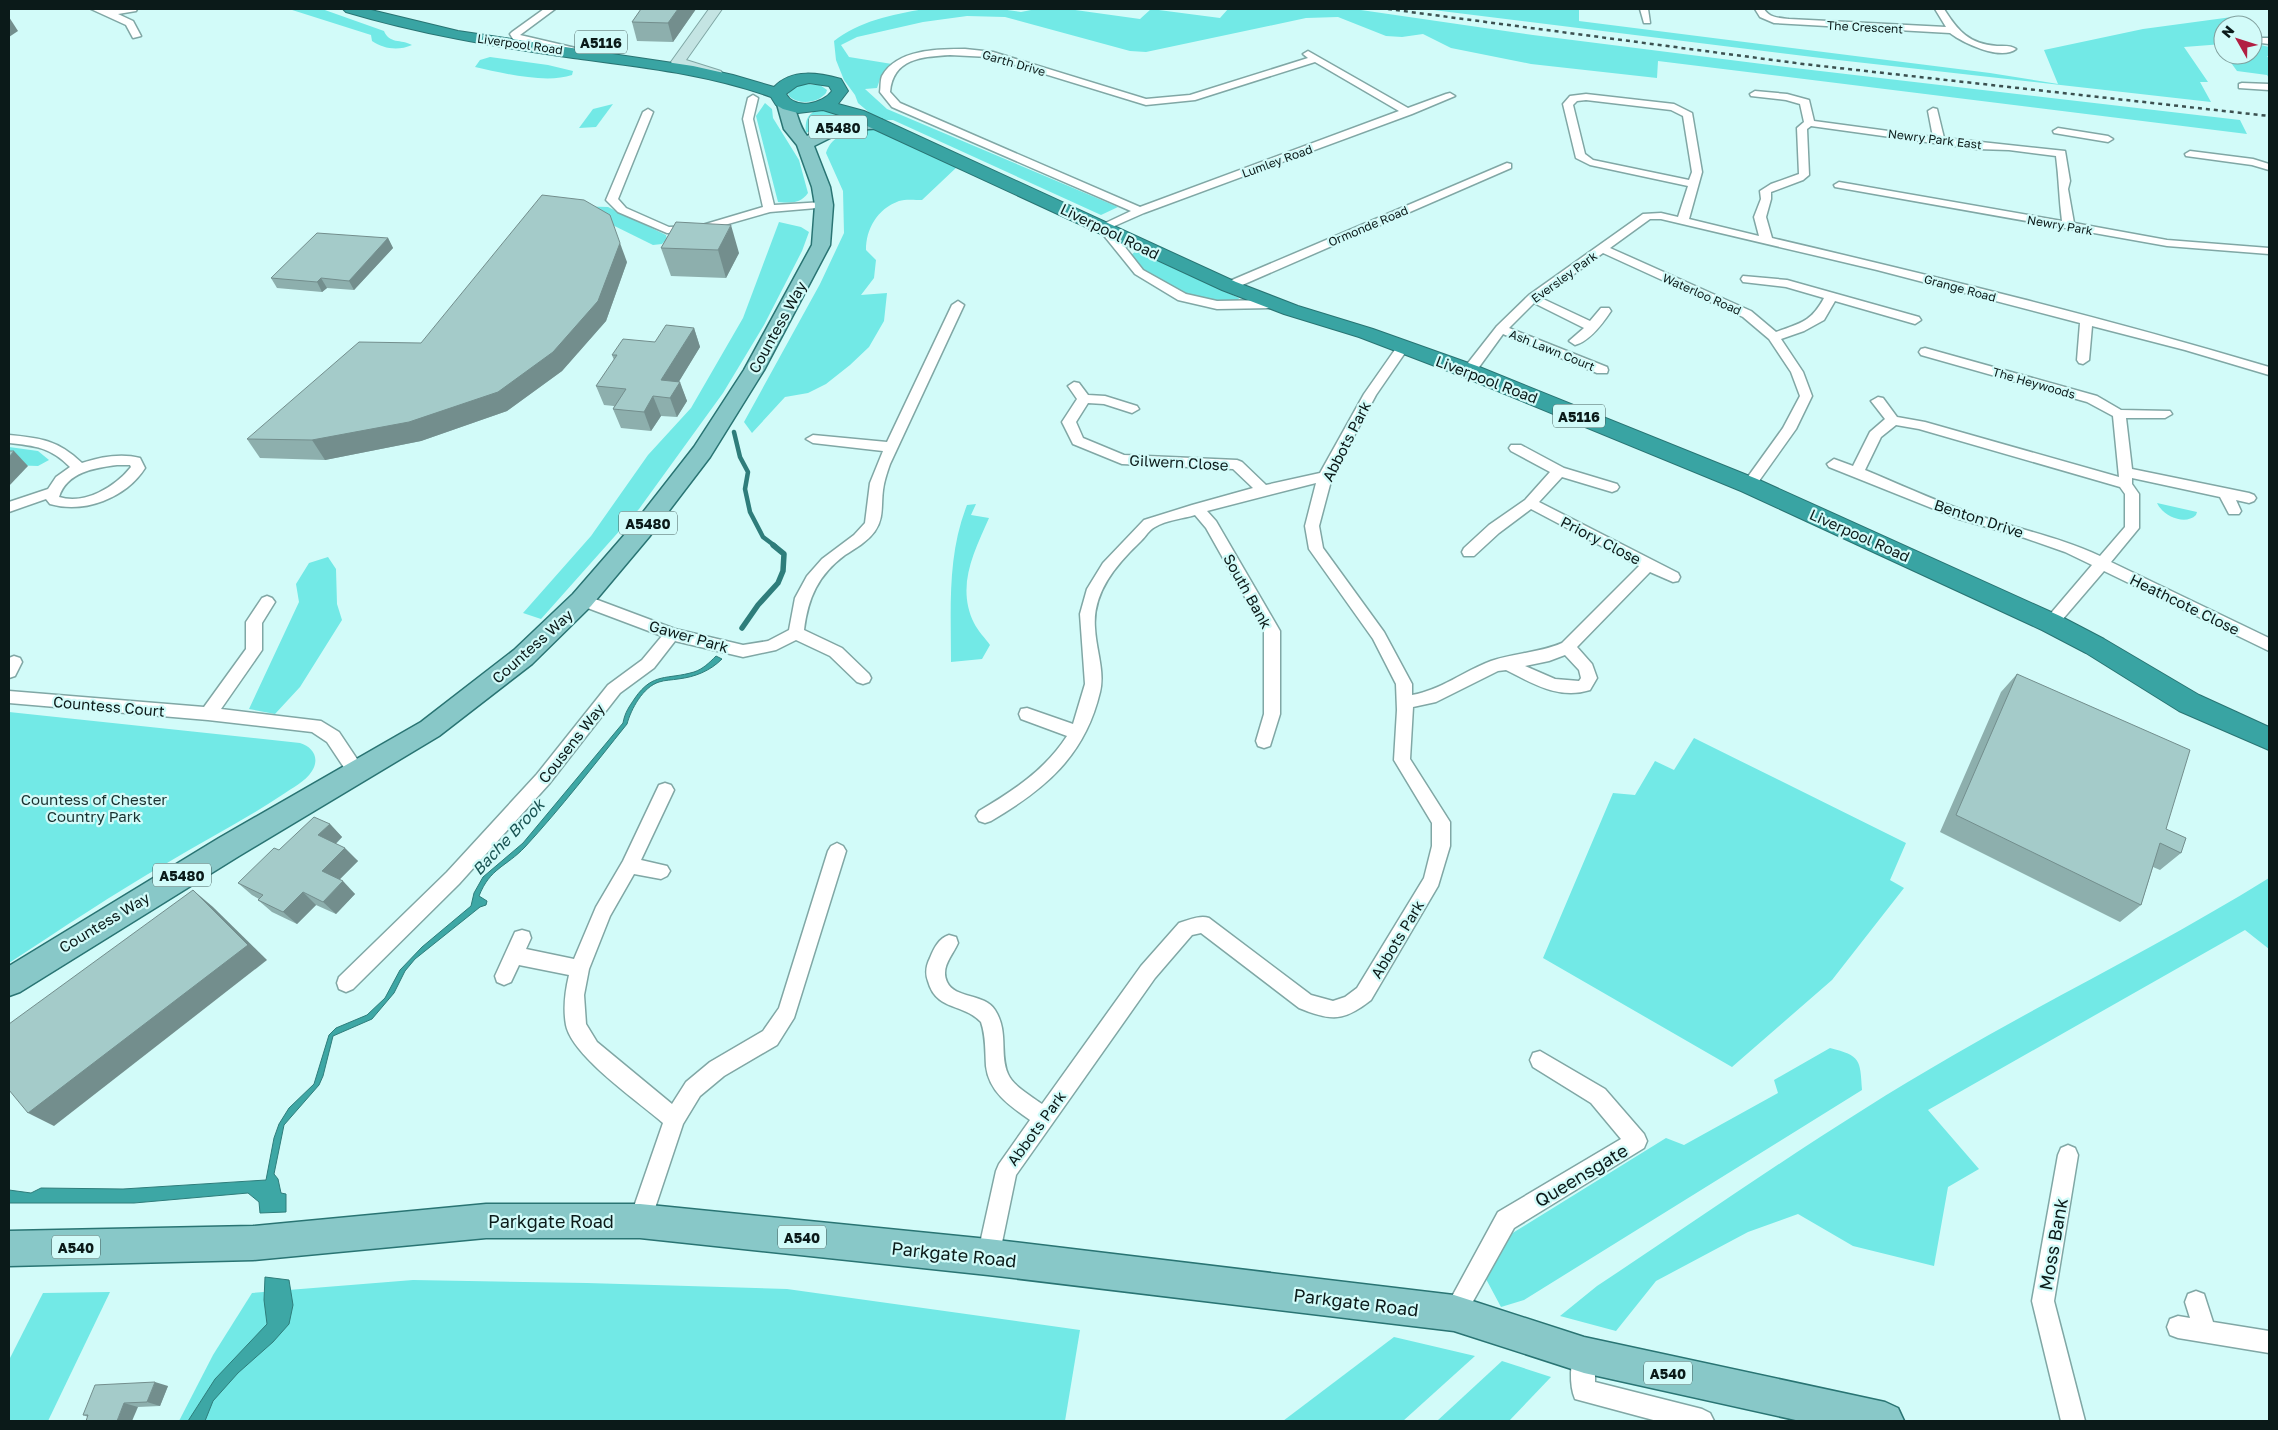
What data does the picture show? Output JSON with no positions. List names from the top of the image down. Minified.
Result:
{"streets":{"highway":["A5116","Liverpool Road"],"main road":["A5480","Countess Way","Parkgate Road","A540"],"street":["The Crescent","Garth Drive","Newry Park East","Lumley Road","Newry Park","Ormonde Road","Eversley Park","Grange Road","Waterloo Road","Ash Lawn Court","The Heywoods","Abbots Park","Gilwern Close","Benton Drive","Priory Close","South Bank","Heathcote Close","Gawer Park","Countess Court","Cousens Way","Queensgate","Moss Bank"]},"crossings":[["A5116","Liverpool Road"],["A5116","A5480"],["A5116","Countess Way"],["Liverpool Road","A5480"],["Liverpool Road","Lumley Road"],["Liverpool Road","Ormonde Road"],["Liverpool Road","Eversley Park"],["Liverpool Road","Waterloo Road"],["Liverpool Road","Countess Way"],["Liverpool Road","Abbots Park"],["Garth Drive","Lumley Road"],["A5480","Countess Way"],["Eversley Park","Grange Road"],["Eversley Park","Waterloo Road"],["Eversley Park","Ash Lawn Court"],["Countess Way","Gawer Park"],["Countess Way","Countess Court"],["Abbots Park","Parkgate Road"],["Benton Drive","Heathcote Close"],["Gawer Park","Cousens Way"],["Queensgate","Parkgate Road"]],"water":["Bache Brook"],"parks":["Countess of Chester Country Park"],"north":"top left"}
